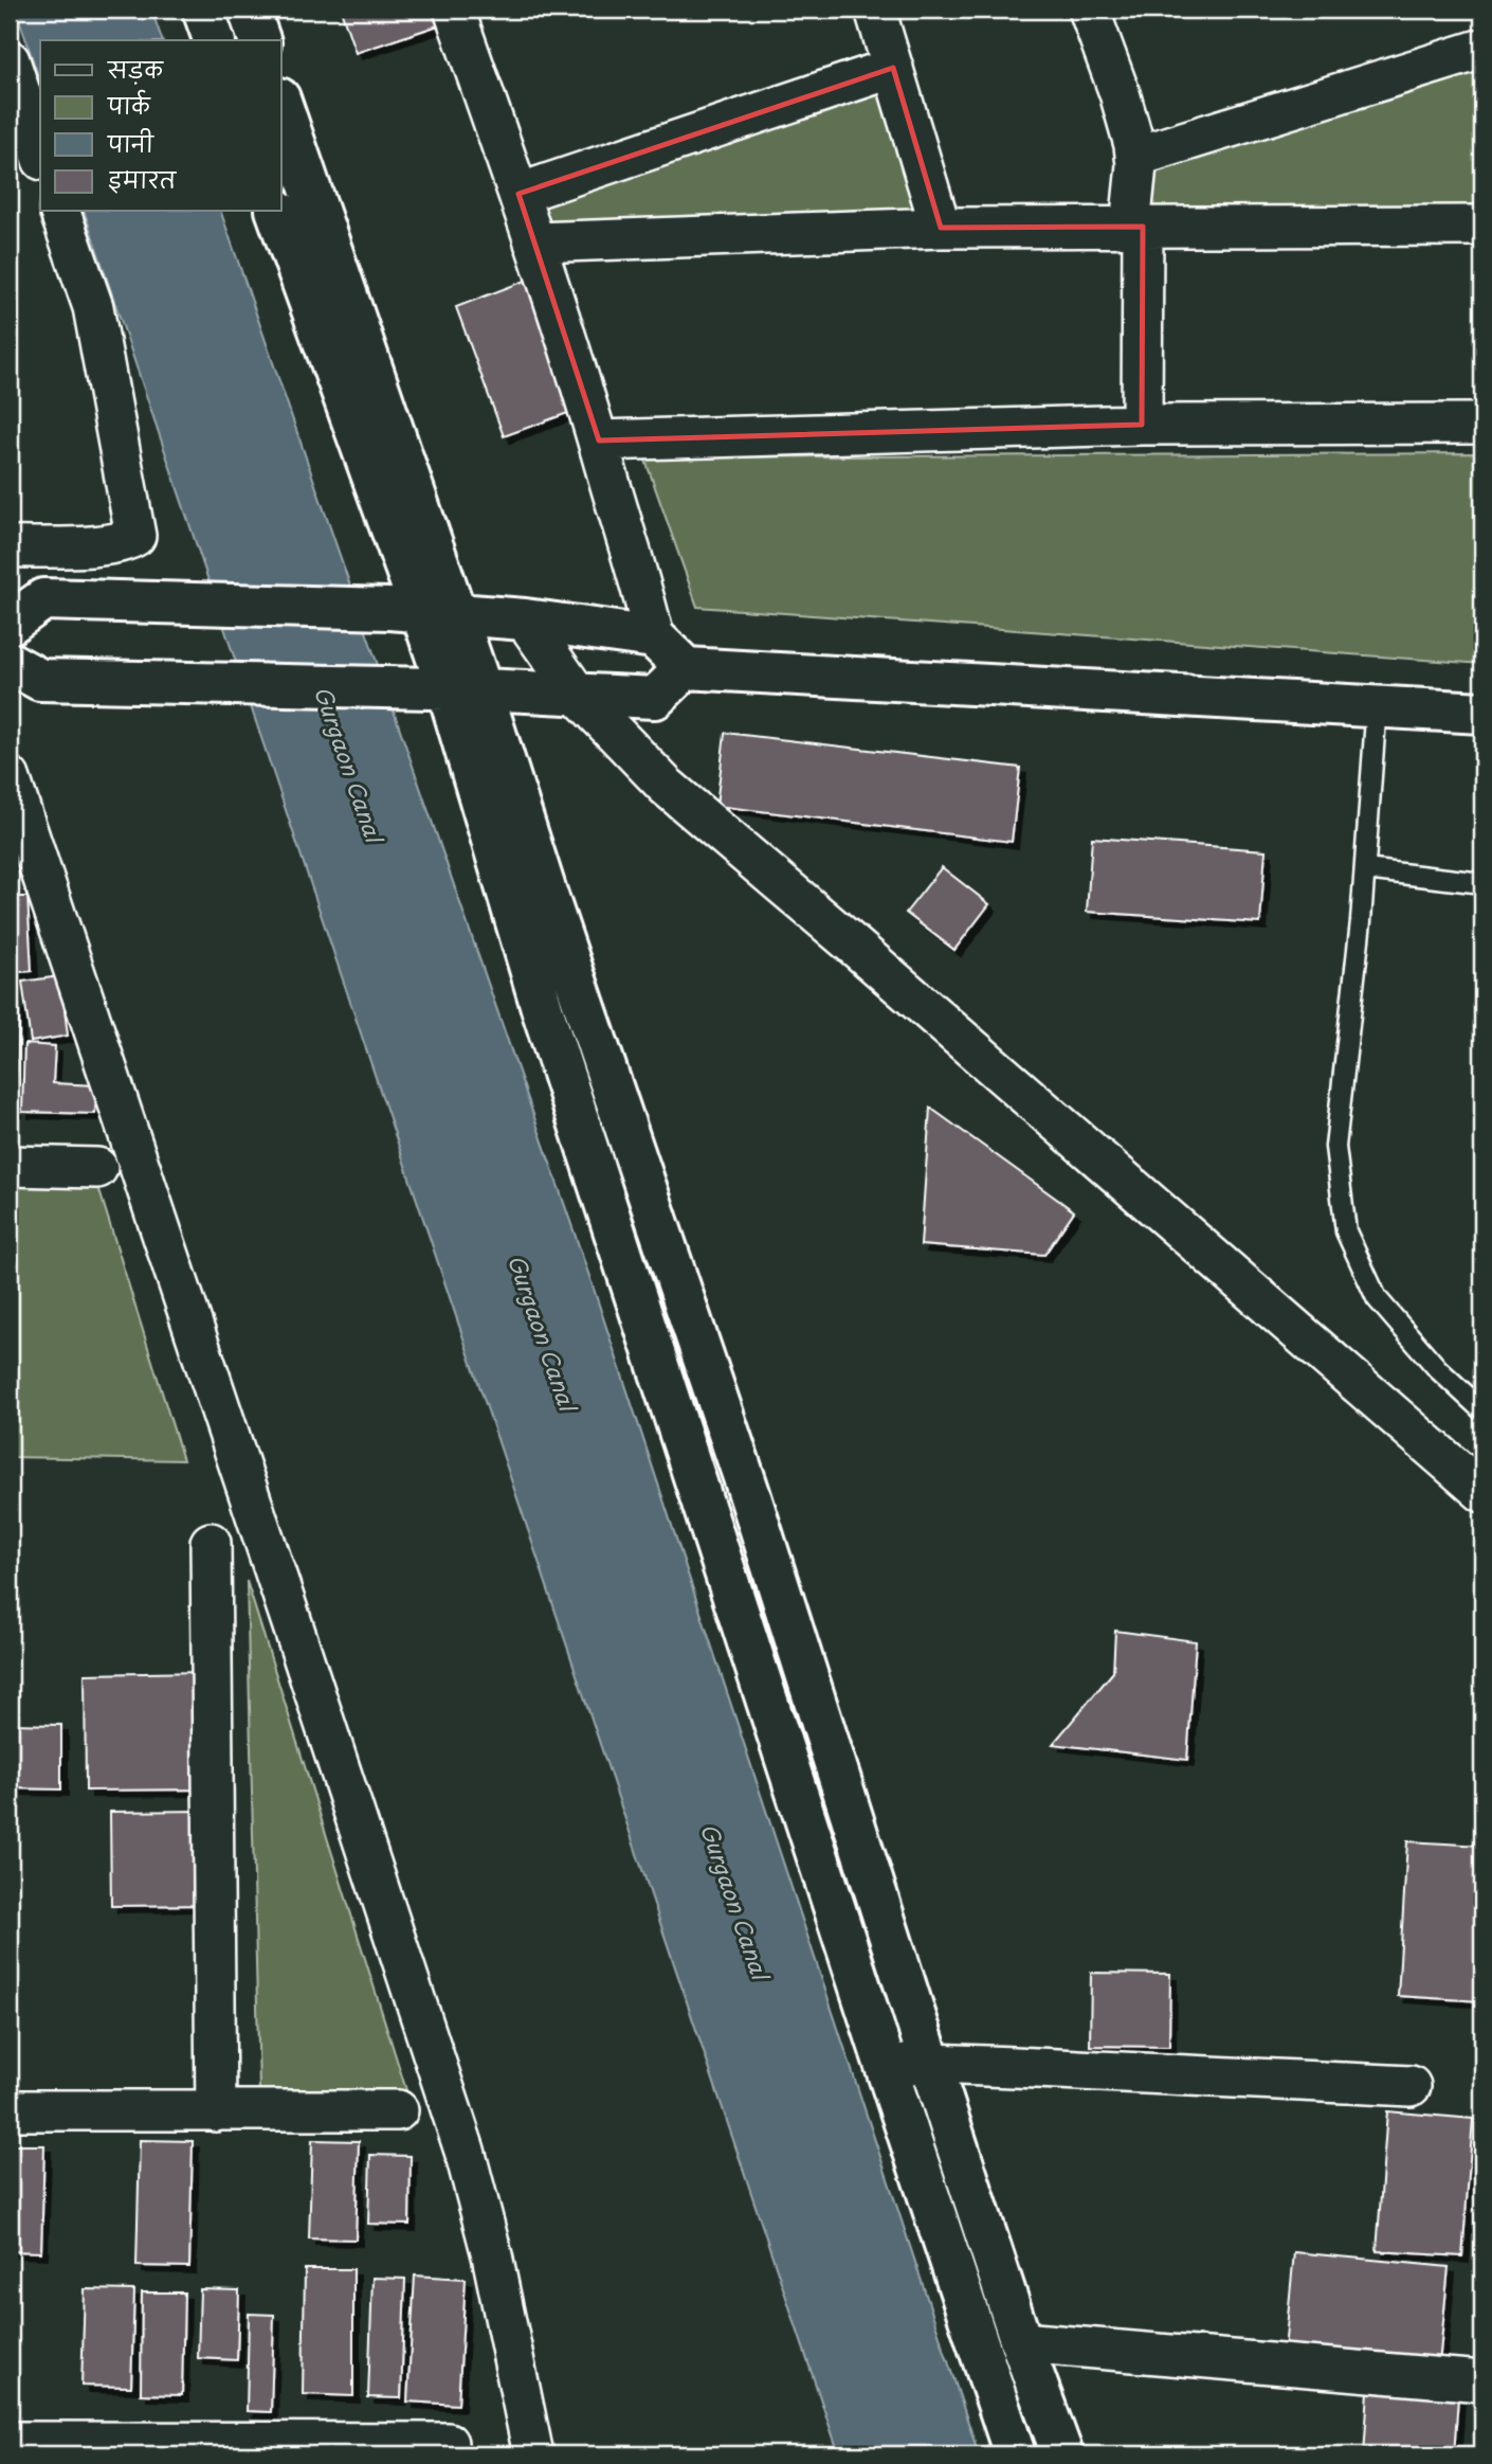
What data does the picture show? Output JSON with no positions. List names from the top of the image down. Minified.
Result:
{"water":["Gurgaon Canal"],"legend":["सड़क","पार्क","पानी","इमारत"]}
